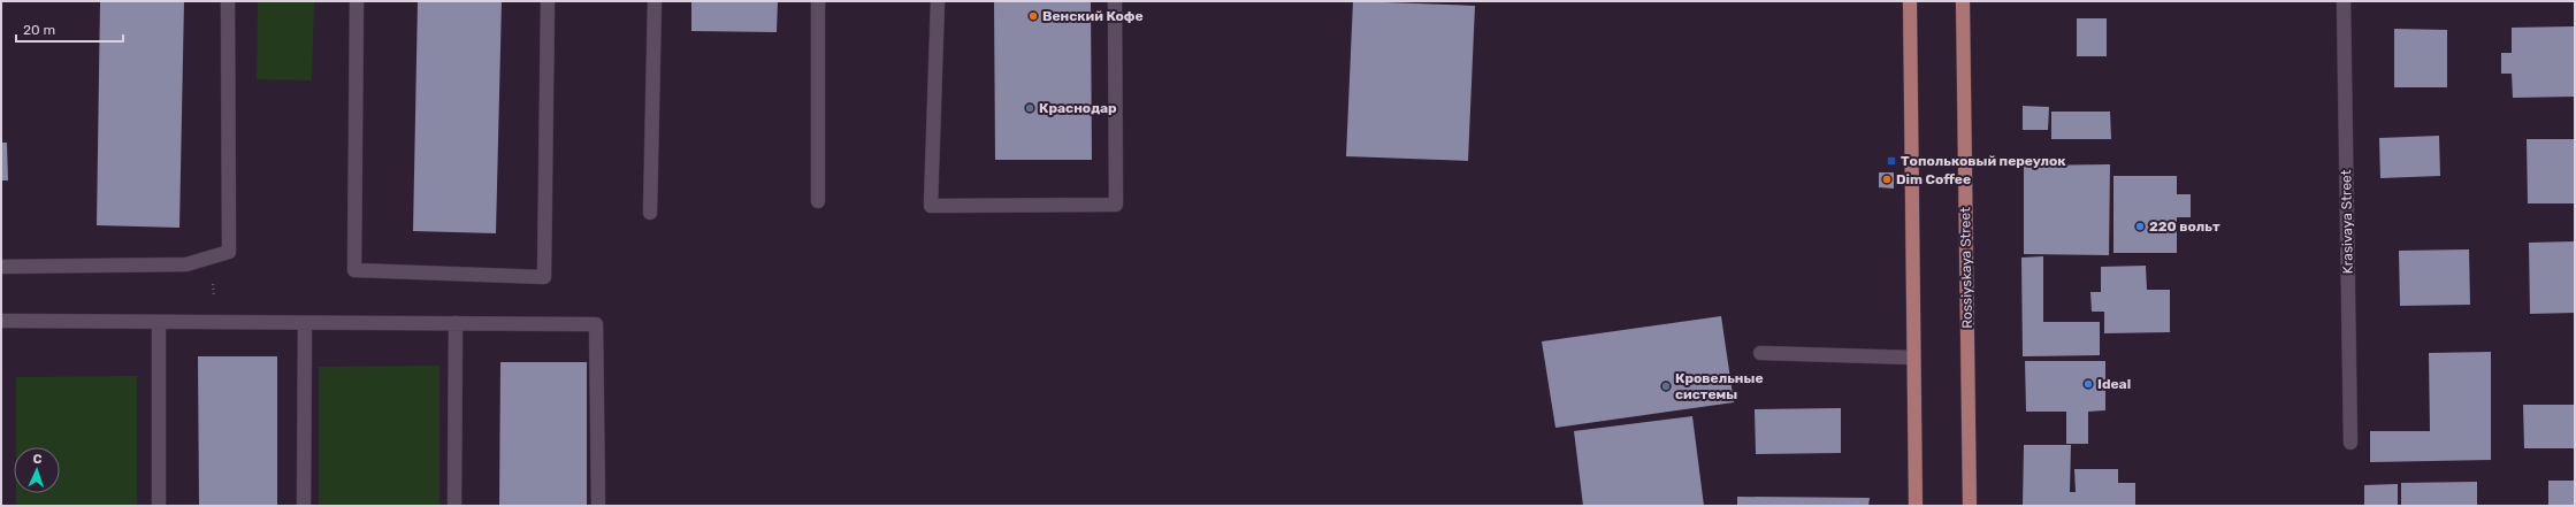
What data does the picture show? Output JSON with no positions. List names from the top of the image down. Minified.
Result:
{"streets":{"main road":["Rossiyskaya Street"],"street":["Krasivaya Street"]},"places":{"other":["Венский Кофе","Краснодар","Dim Coffee","220 вольт","Ideal","Кровельные системы"],"transit":["Топольковый переулок"]},"scale_bar":"20 m","north":"top"}
